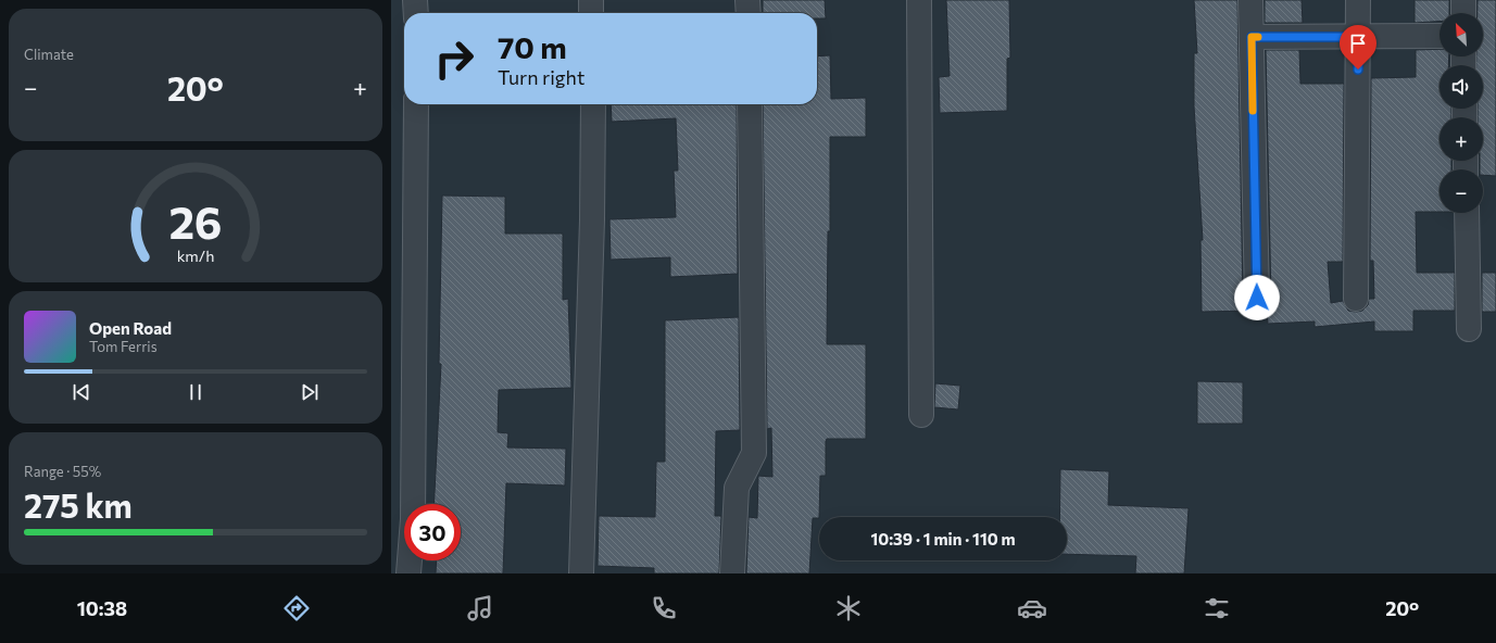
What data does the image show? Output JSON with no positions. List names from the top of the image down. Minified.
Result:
{"north":"top left","page":{"tile":["Climate",["Range · 55%","275 km"]],"map_buttons":["+","−"],"turn":["70 m","Turn right"],"heat":["−","20°","+"],"song":["Open Road","Tom Ferris"],"limit":"30","trip":"10:39 · 1 min · 110 m","tabs":["10:38","20°"],"gauge":["26","km/h"]}}
